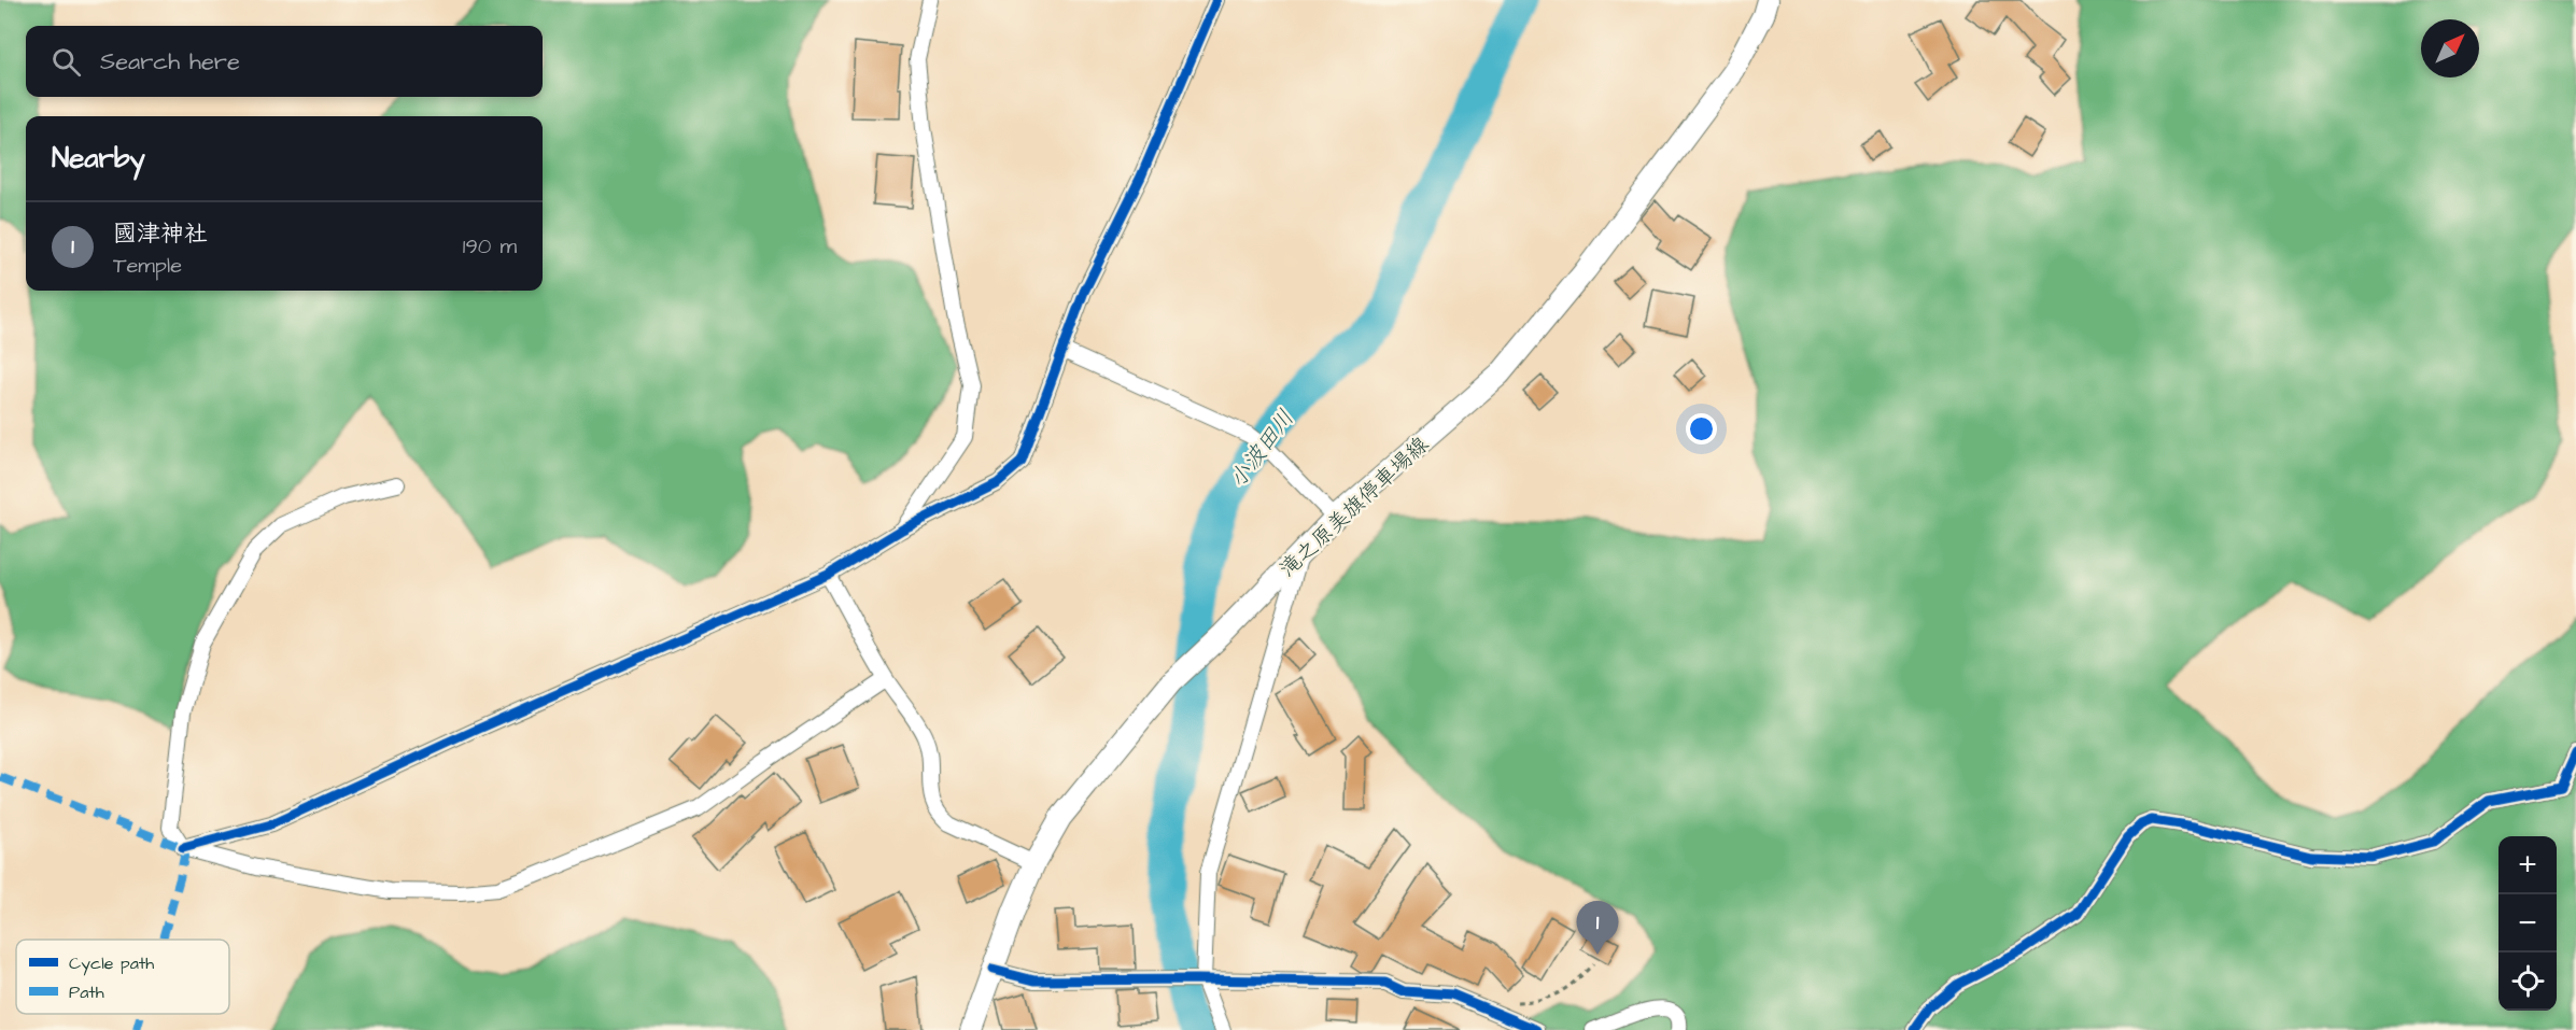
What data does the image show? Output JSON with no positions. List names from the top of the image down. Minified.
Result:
{"streets":{"main road":["滝之原美旗停車場線"]},"water":["小波田川"],"legend":["Cycle path","Path"],"north":"top right","page":{"search":"Search here","heading":"Nearby","list":[{"mark":"1","name":"國津神社","note":"Temple","value":"190 m"}],"map_buttons":["+","−"],"pins":"1"}}
